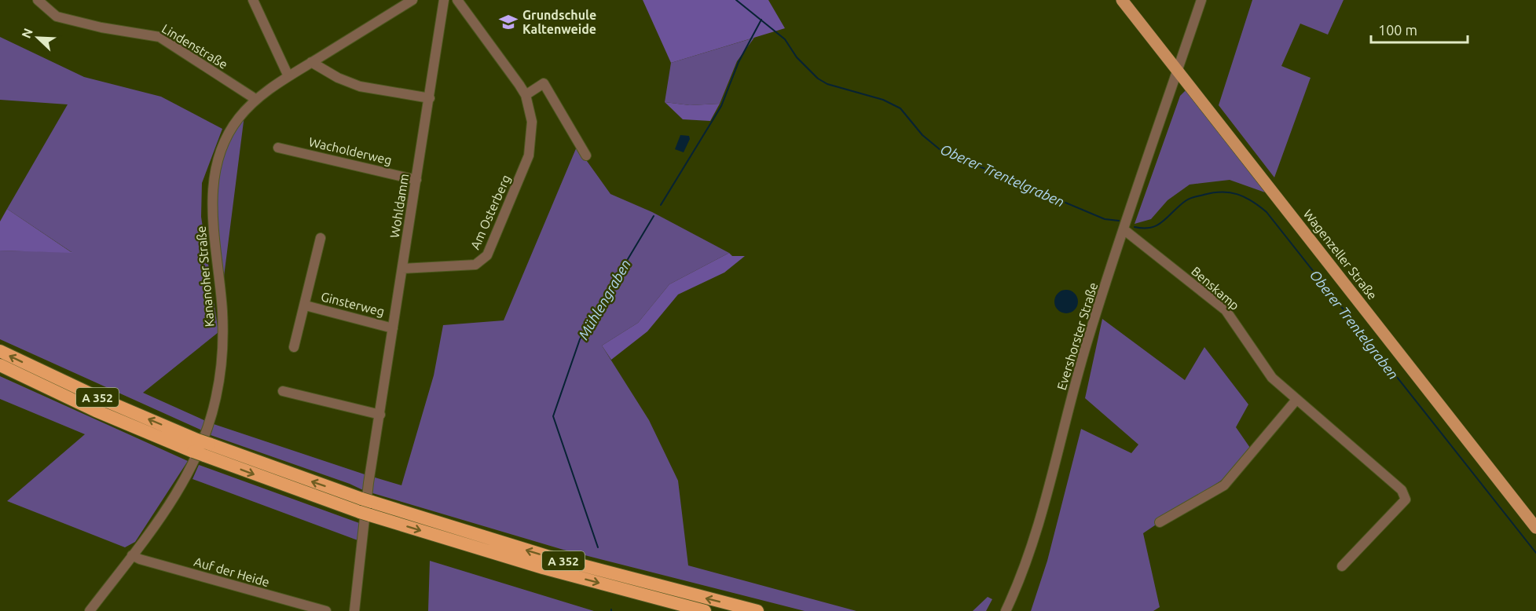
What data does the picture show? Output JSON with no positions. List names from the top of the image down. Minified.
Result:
{"streets":{"highway":["A 352"],"main road":["Wagenzeller Straße"],"street":["Lindenstraße","Wacholderweg","Wohldamm","Am Osterberg","Kananoher Straße","Benskamp","Ginsterweg","Evershorster Straße","Auf der Heide"]},"crossings":[["Lindenstraße","Kananoher Straße"],["Wacholderweg","Wohldamm"],["Wohldamm","Am Osterberg"],["Wohldamm","Ginsterweg"],["Wagenzeller Straße","Evershorster Straße"],["Kananoher Straße","Auf der Heide"],["Benskamp","Evershorster Straße"]],"water":["Oberer Trentelgraben","Mühlengraben"],"places":{"school or university":["Grundschule Kaltenweide"]},"scale_bar":"100 m","north":"top left"}
